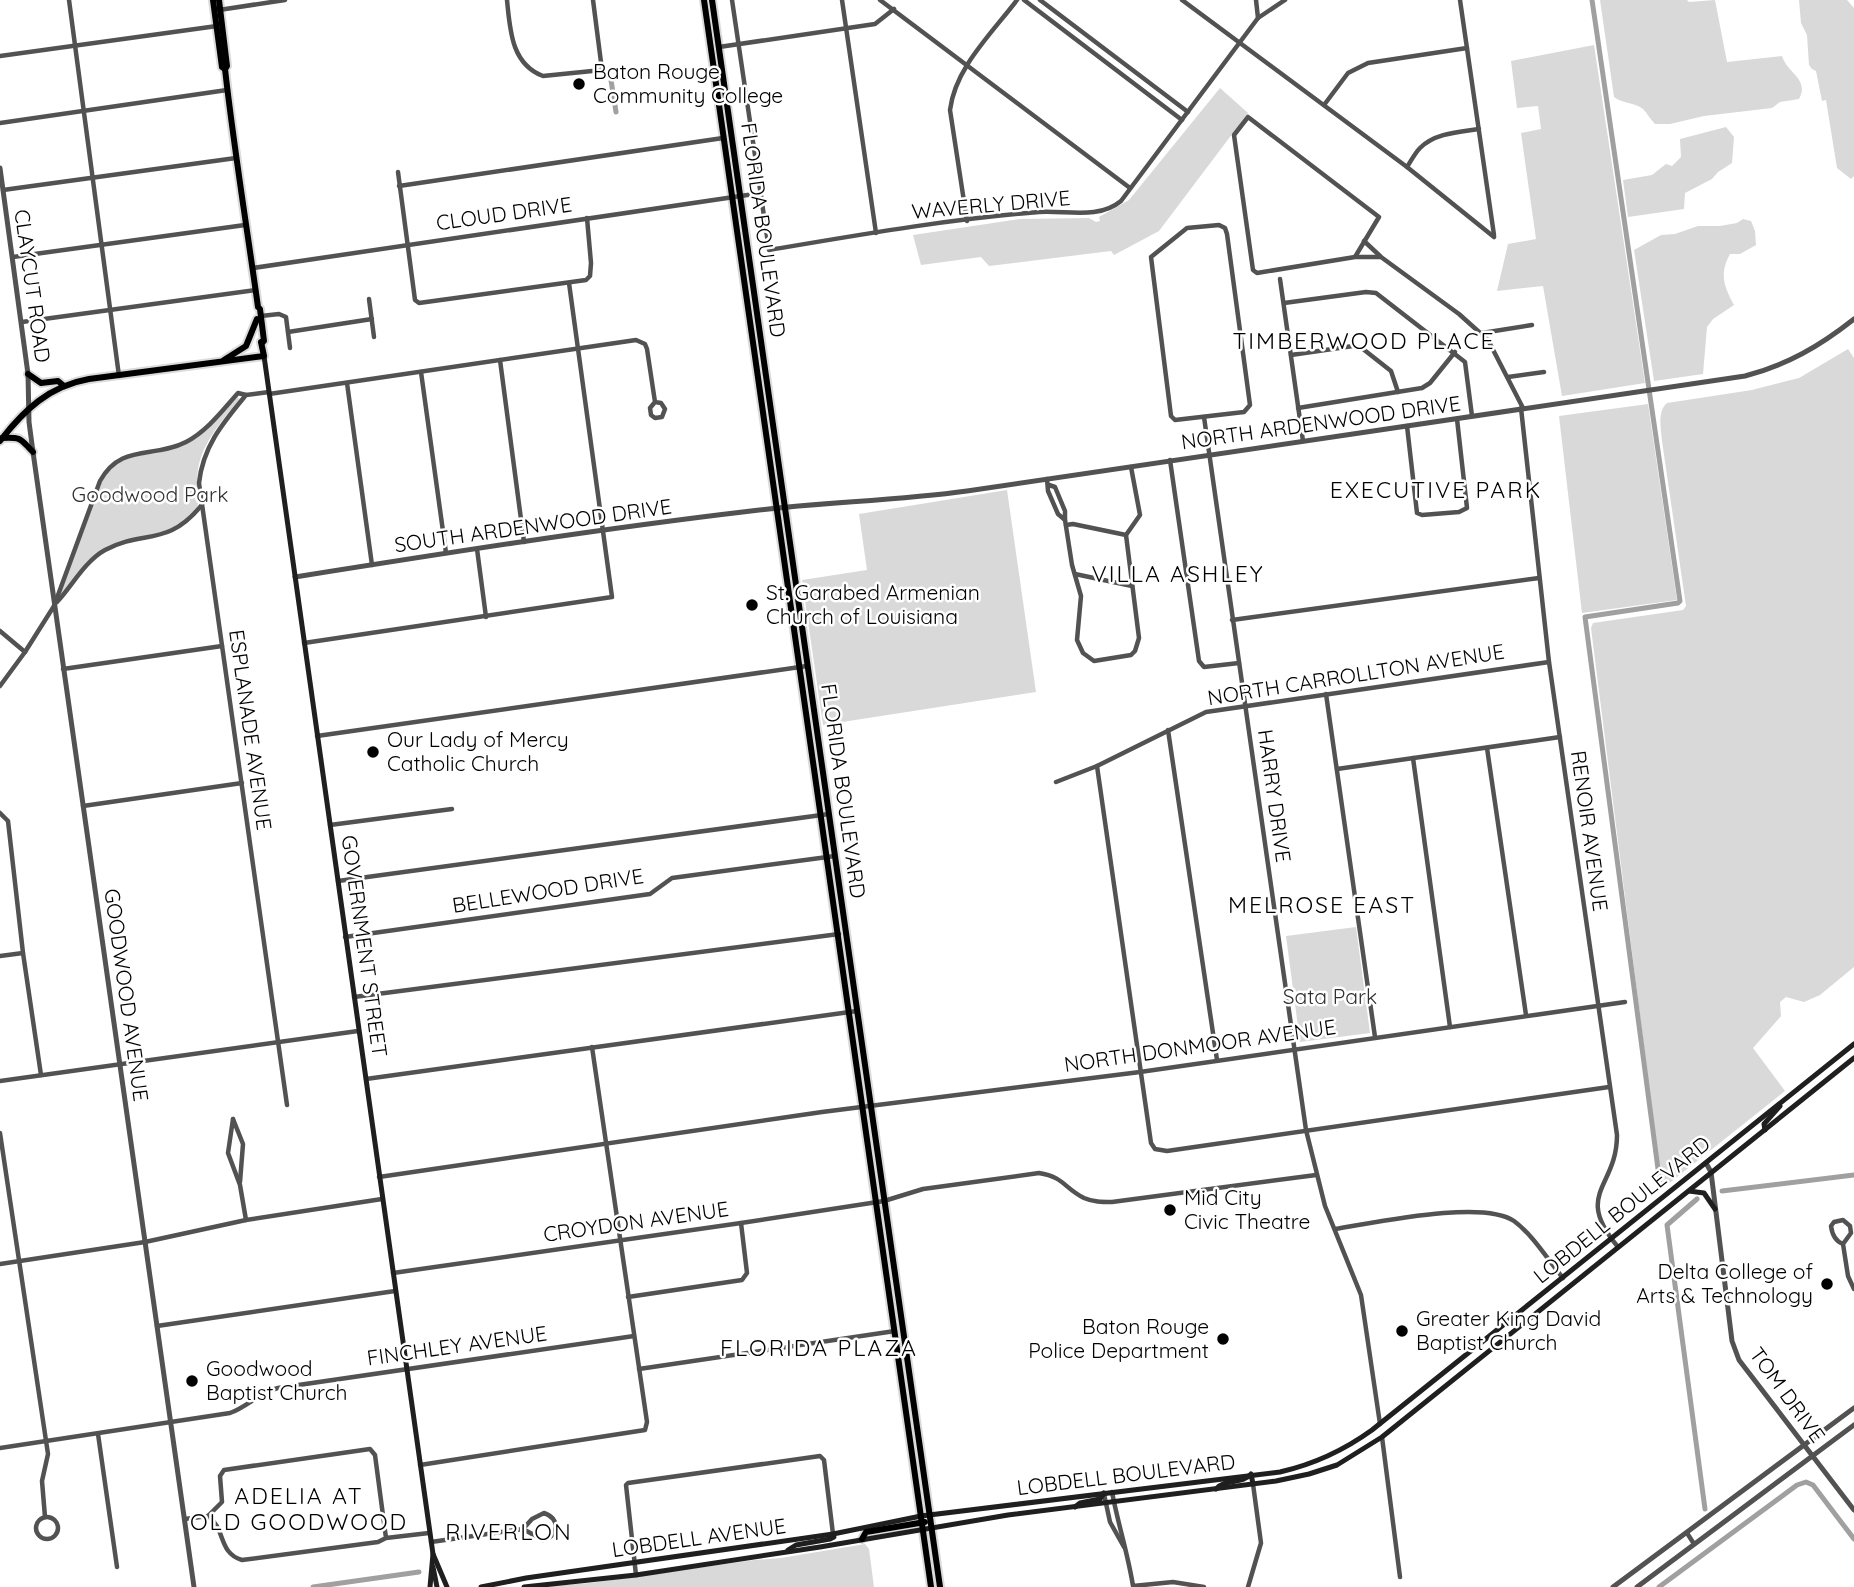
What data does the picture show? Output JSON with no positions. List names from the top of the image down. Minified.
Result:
{"streets":{"main road":["FLORIDA BOULEVARD","GOVERNMENT STREET","LOBDELL BOULEVARD","LOBDELL AVENUE"],"street":["WAVERLY DRIVE","CLOUD DRIVE","CLAYCUT ROAD","NORTH ARDENWOOD DRIVE","SOUTH ARDENWOOD DRIVE","NORTH CARROLLTON AVENUE","ESPLANADE AVENUE","HARRY DRIVE","RENOIR AVENUE","BELLEWOOD DRIVE","GOODWOOD AVENUE","NORTH DONMOOR AVENUE","CROYDON AVENUE","FINCHLEY AVENUE","TOM DRIVE"]},"crossings":[["WAVERLY DRIVE","CLOUD DRIVE"],["CLOUD DRIVE","FLORIDA BOULEVARD"],["CLOUD DRIVE","GOVERNMENT STREET"],["FLORIDA BOULEVARD","NORTH ARDENWOOD DRIVE"],["FLORIDA BOULEVARD","SOUTH ARDENWOOD DRIVE"],["FLORIDA BOULEVARD","BELLEWOOD DRIVE"],["FLORIDA BOULEVARD","NORTH DONMOOR AVENUE"],["FLORIDA BOULEVARD","LOBDELL BOULEVARD"],["FLORIDA BOULEVARD","CROYDON AVENUE"],["FLORIDA BOULEVARD","LOBDELL AVENUE"],["CLAYCUT ROAD","GOODWOOD AVENUE"],["NORTH ARDENWOOD DRIVE","SOUTH ARDENWOOD DRIVE"],["NORTH ARDENWOOD DRIVE","HARRY DRIVE"],["NORTH ARDENWOOD DRIVE","RENOIR AVENUE"],["SOUTH ARDENWOOD DRIVE","GOVERNMENT STREET"],["NORTH CARROLLTON AVENUE","HARRY DRIVE"],["NORTH CARROLLTON AVENUE","RENOIR AVENUE"],["HARRY DRIVE","NORTH DONMOOR AVENUE"],["HARRY DRIVE","LOBDELL BOULEVARD"],["HARRY DRIVE","CROYDON AVENUE"],["RENOIR AVENUE","NORTH DONMOOR AVENUE"],["RENOIR AVENUE","LOBDELL BOULEVARD"],["BELLEWOOD DRIVE","GOVERNMENT STREET"],["GOVERNMENT STREET","NORTH DONMOOR AVENUE"],["GOVERNMENT STREET","CROYDON AVENUE"],["GOVERNMENT STREET","FINCHLEY AVENUE"],["GOODWOOD AVENUE","FINCHLEY AVENUE"],["LOBDELL BOULEVARD","TOM DRIVE"],["LOBDELL BOULEVARD","LOBDELL AVENUE"]],"districts":["TIMBERWOOD PLACE","EXECUTIVE PARK","VILLA ASHLEY","MELROSE EAST","FLORIDA PLAZA","ADELIA AT OLD GOODWOOD","RIVERLON"],"parks":["Goodwood Park","Sata Park"],"places":["Baton Rouge Community College","St. Garabed Armenian Church of Louisiana","Our Lady of Mercy Catholic Church","Mid City Civic Theatre","Delta College of Arts & Technology","Greater King David Baptist Church","Baton Rouge Police Department","Goodwood Baptist Church"]}
